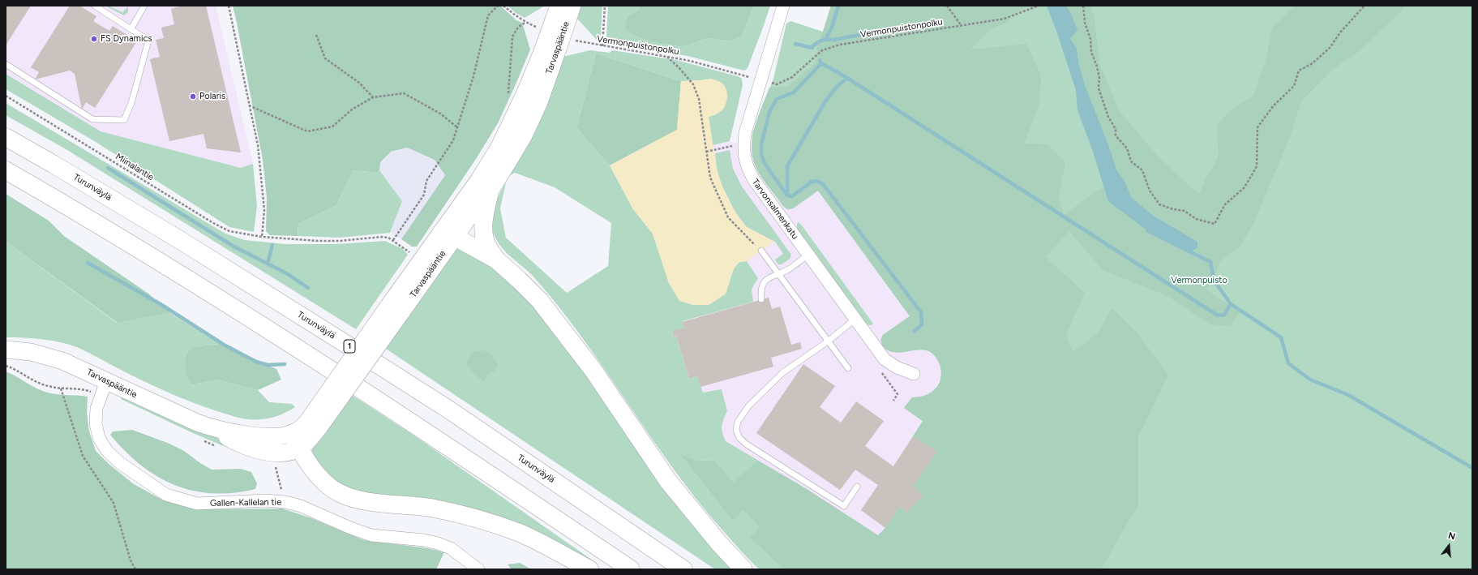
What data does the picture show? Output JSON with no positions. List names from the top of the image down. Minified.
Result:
{"streets":{"highway":["Turunväylä","1"],"main road":["Tarvaspääntie"],"street":["Tarvonsalmenkatu","Gallen-Kallelan tie"],"path":["Vermonpuistonpolku","Miinalantie"]},"crossings":[["Vermonpuistonpolku","Tarvonsalmenkatu"],["Tarvaspääntie","Gallen-Kallelan tie"]],"parks":["Vermonpuisto"],"places":["FS Dynamics","Polaris"],"north":"top"}
